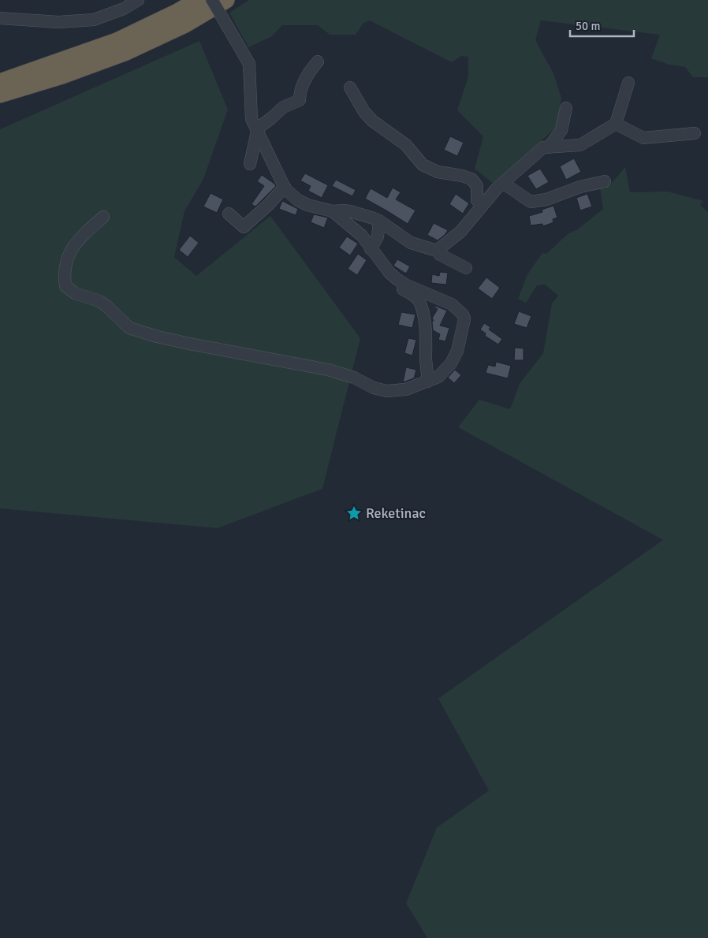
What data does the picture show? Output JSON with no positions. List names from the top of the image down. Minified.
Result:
{"places":{"place":["Reketinac"]},"scale_bar":"50 m"}
